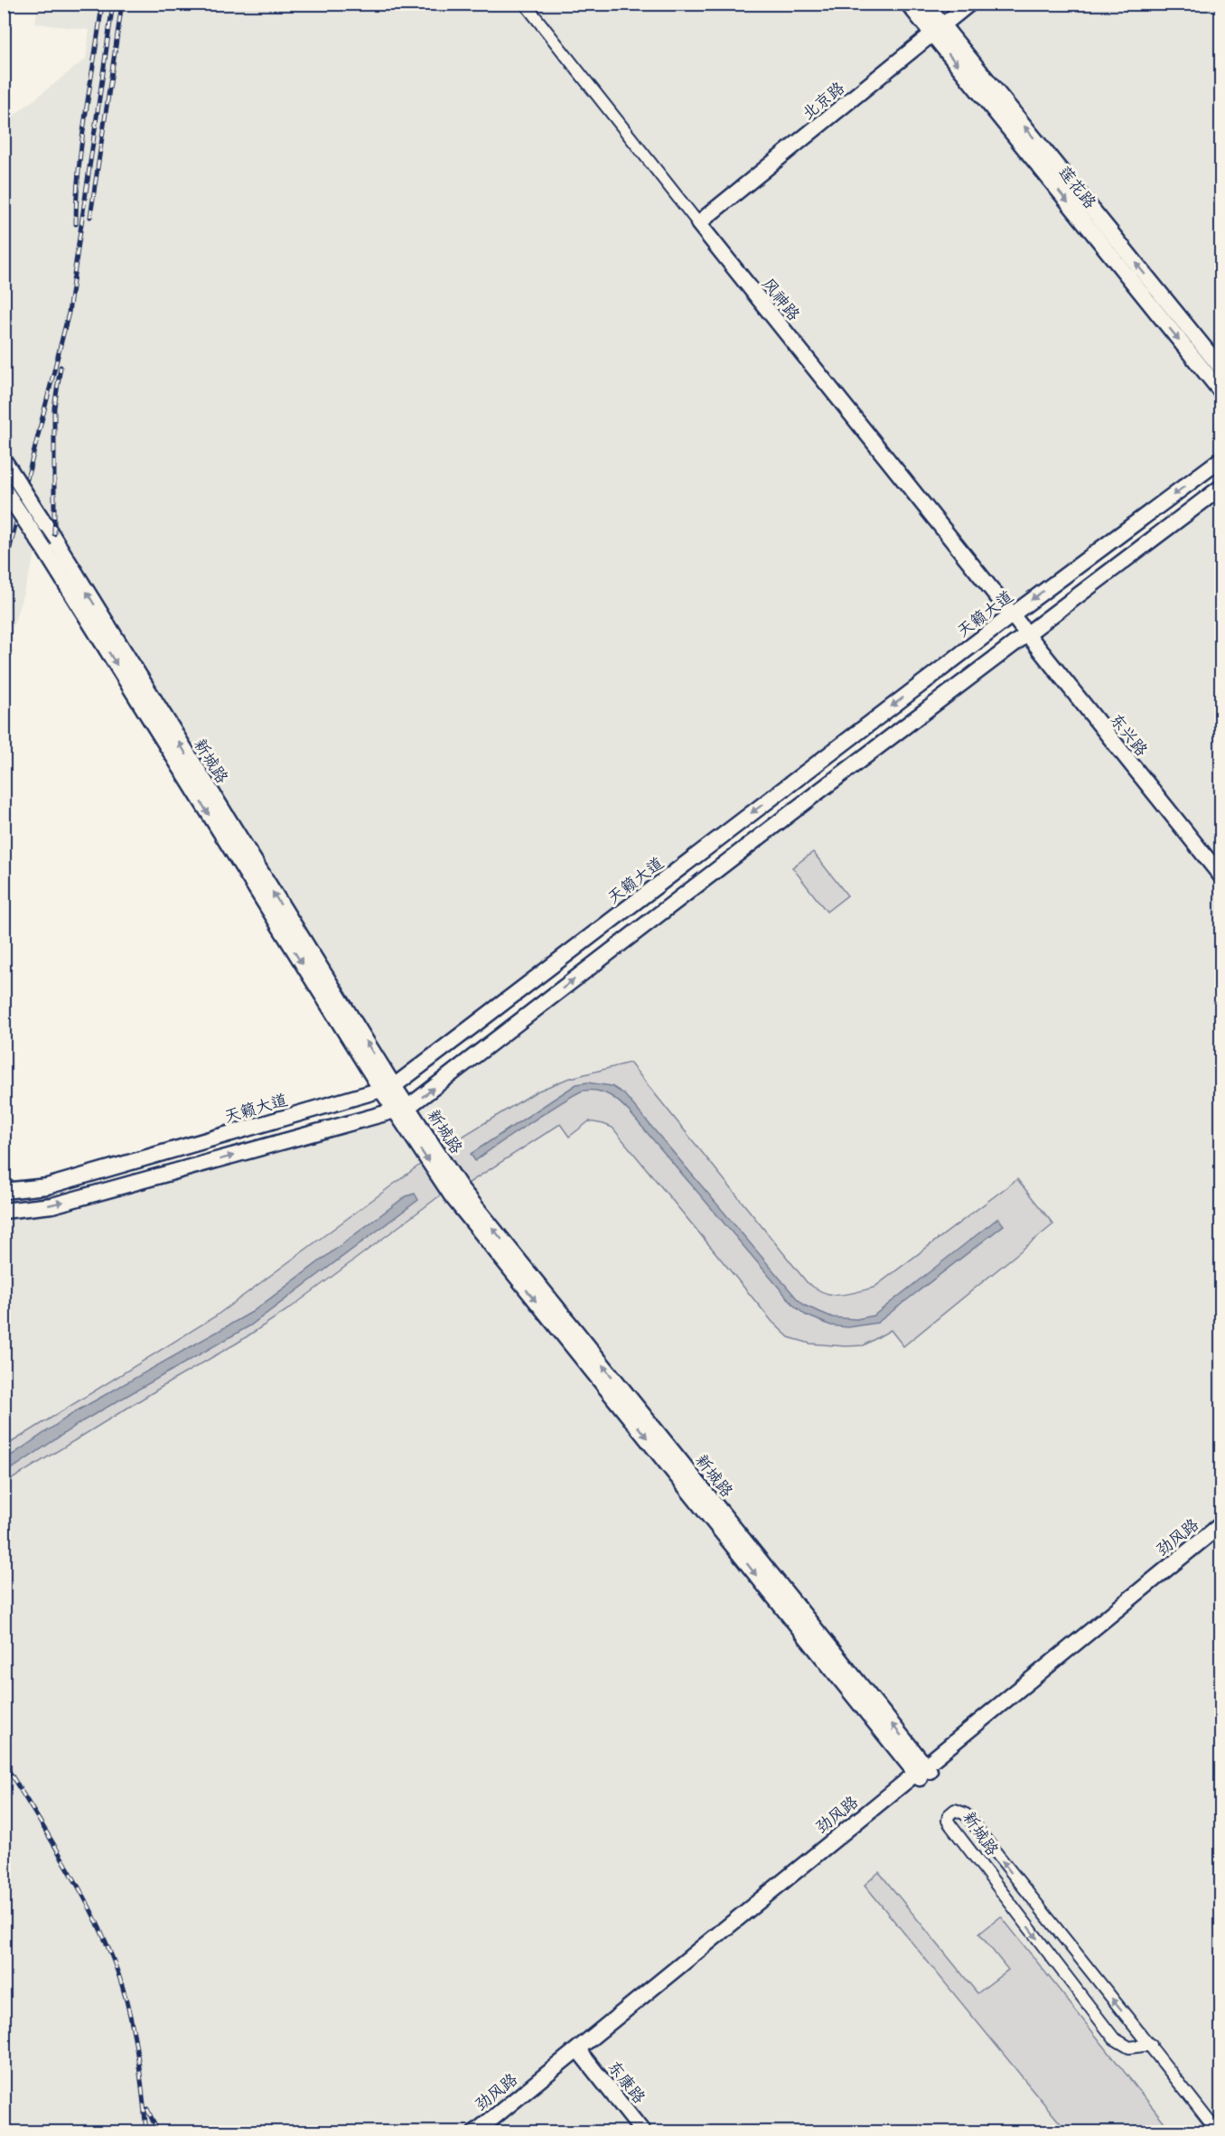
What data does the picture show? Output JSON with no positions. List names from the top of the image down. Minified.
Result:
{"streets":{"street":["北京路","莲花路","风神路","天籁大道","东兴路","新城路","劲风路","东康路"]},"crossings":[["北京路","莲花路"],["北京路","风神路"],["风神路","天籁大道"],["风神路","东兴路"],["天籁大道","东兴路"],["天籁大道","新城路"],["新城路","劲风路"],["劲风路","东康路"]]}
